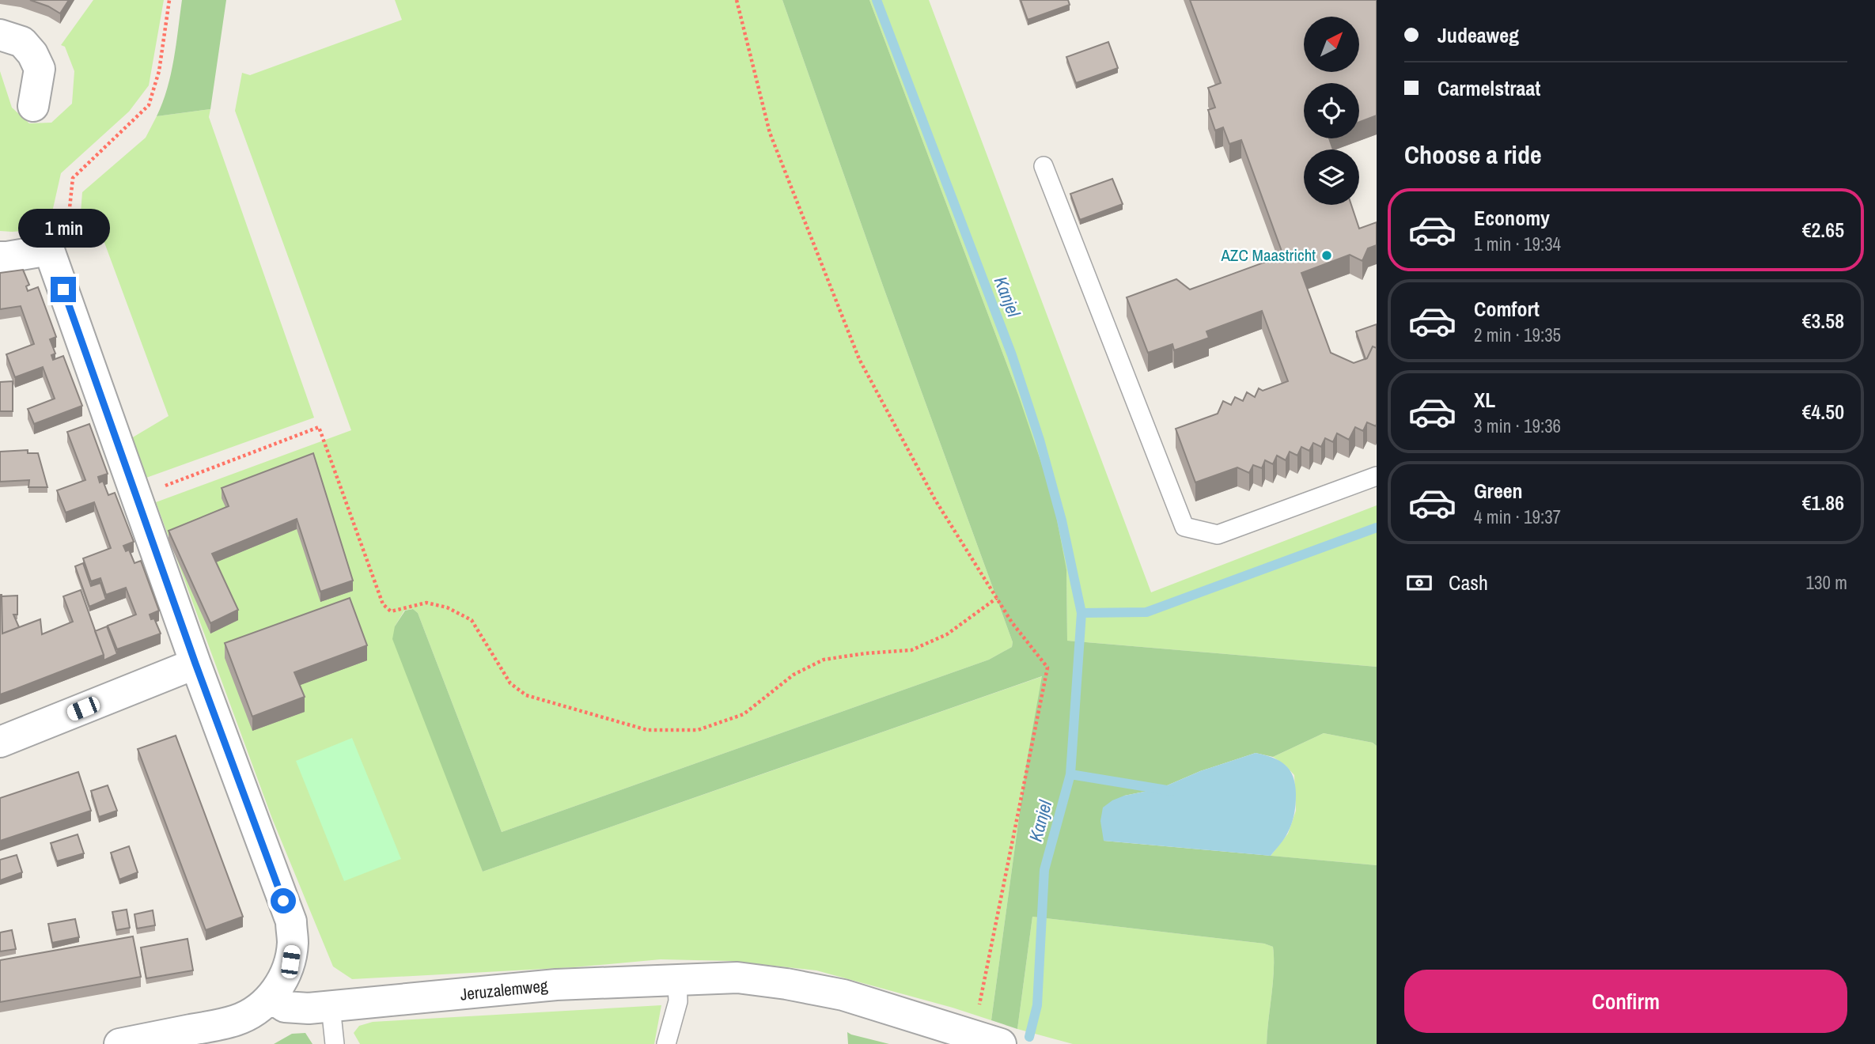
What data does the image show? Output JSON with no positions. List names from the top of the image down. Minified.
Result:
{"streets":{"street":["Jeruzalemweg"]},"water":["Kanjel"],"places":["AZC Maastricht"],"north":"top right","page":{"banner":["Judeaweg","Carmelstraat"],"heading":"Choose a ride","list":[{"name":"Economy","note":"1 min · 19:34","value":"€2.65"},{"name":"Comfort","note":"2 min · 19:35","value":"€3.58"},{"name":"XL","note":"3 min · 19:36","value":"€4.50"},{"name":"Green","note":"4 min · 19:37","value":"€1.86"}],"bubble":"1 min","pay":["Cash","130 m"],"buttons":"Confirm"}}
